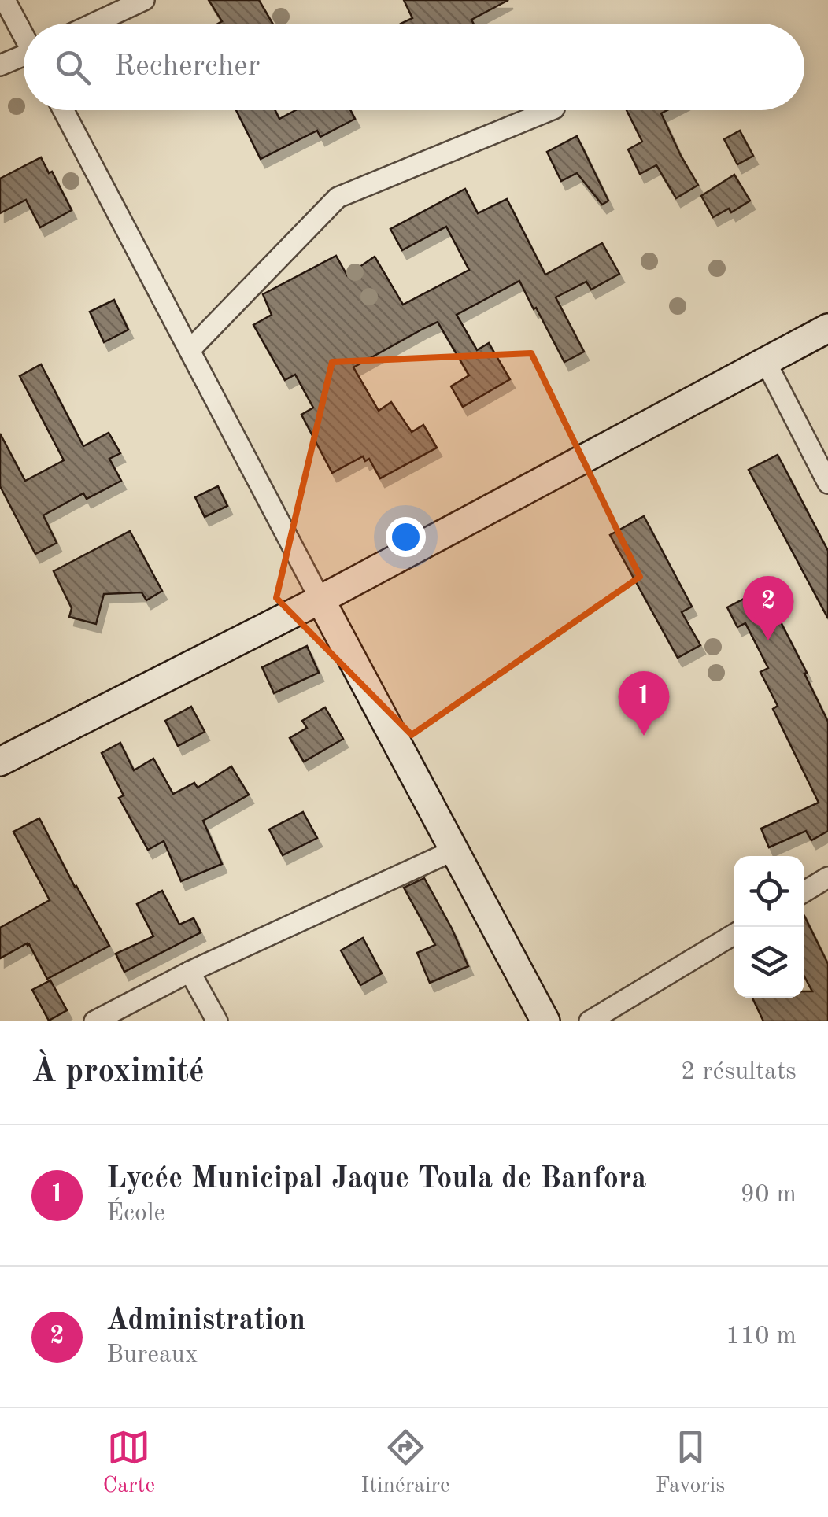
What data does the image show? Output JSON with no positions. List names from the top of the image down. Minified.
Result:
{"page":{"search":"Rechercher","pins":["2","1"],"heading":["À proximité","2 résultats"],"list":[{"mark":"1","name":"Lycée Municipal Jaque Toula de Banfora","note":"École","value":"90 m"},{"mark":"2","name":"Administration","note":"Bureaux","value":"110 m"}],"nav":["Carte","Itinéraire","Favoris"]}}
